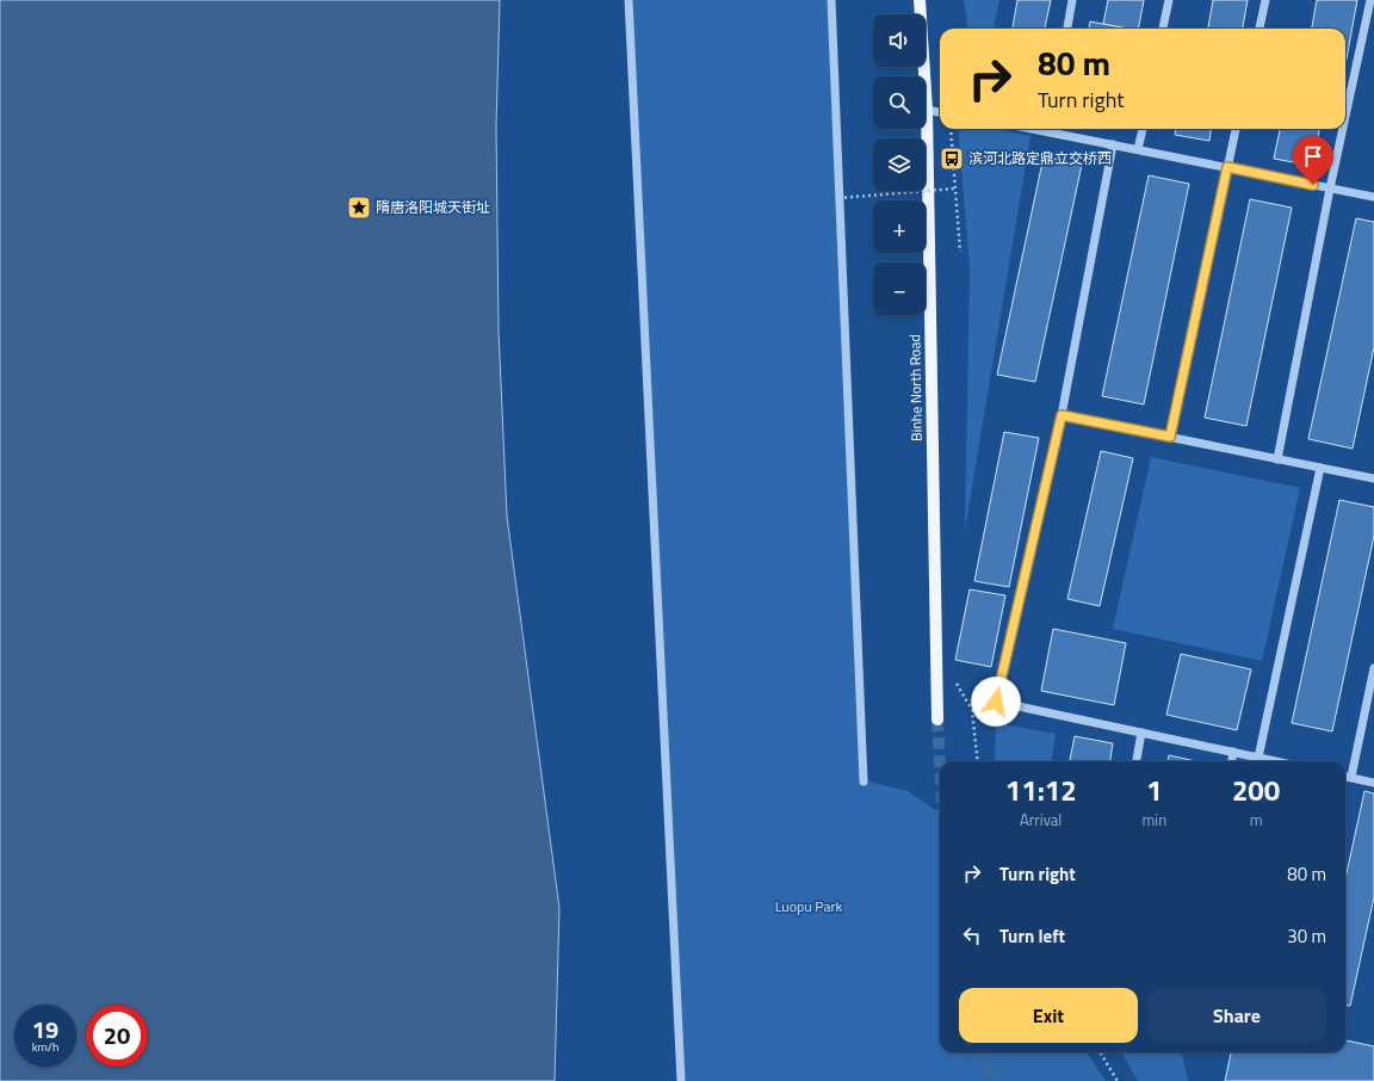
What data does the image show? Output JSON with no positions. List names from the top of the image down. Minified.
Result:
{"streets":{"main road":["Binhe North Road"]},"parks":["Luopu Park"],"places":{"bus stop":["滨河北路定鼎立交桥西"],"place":["隋唐洛阳城天街址"]},"page":{"map_buttons":["+","−"],"turn":["80 m","Turn right"],"eta":["11:12","Arrival","1","min","200","m"],"list":[{"name":"Turn right","value":"80 m"},{"name":"Turn left","value":"30 m"}],"buttons":["Exit","Share"],"speed":"19 km/h","limit":"20"}}
